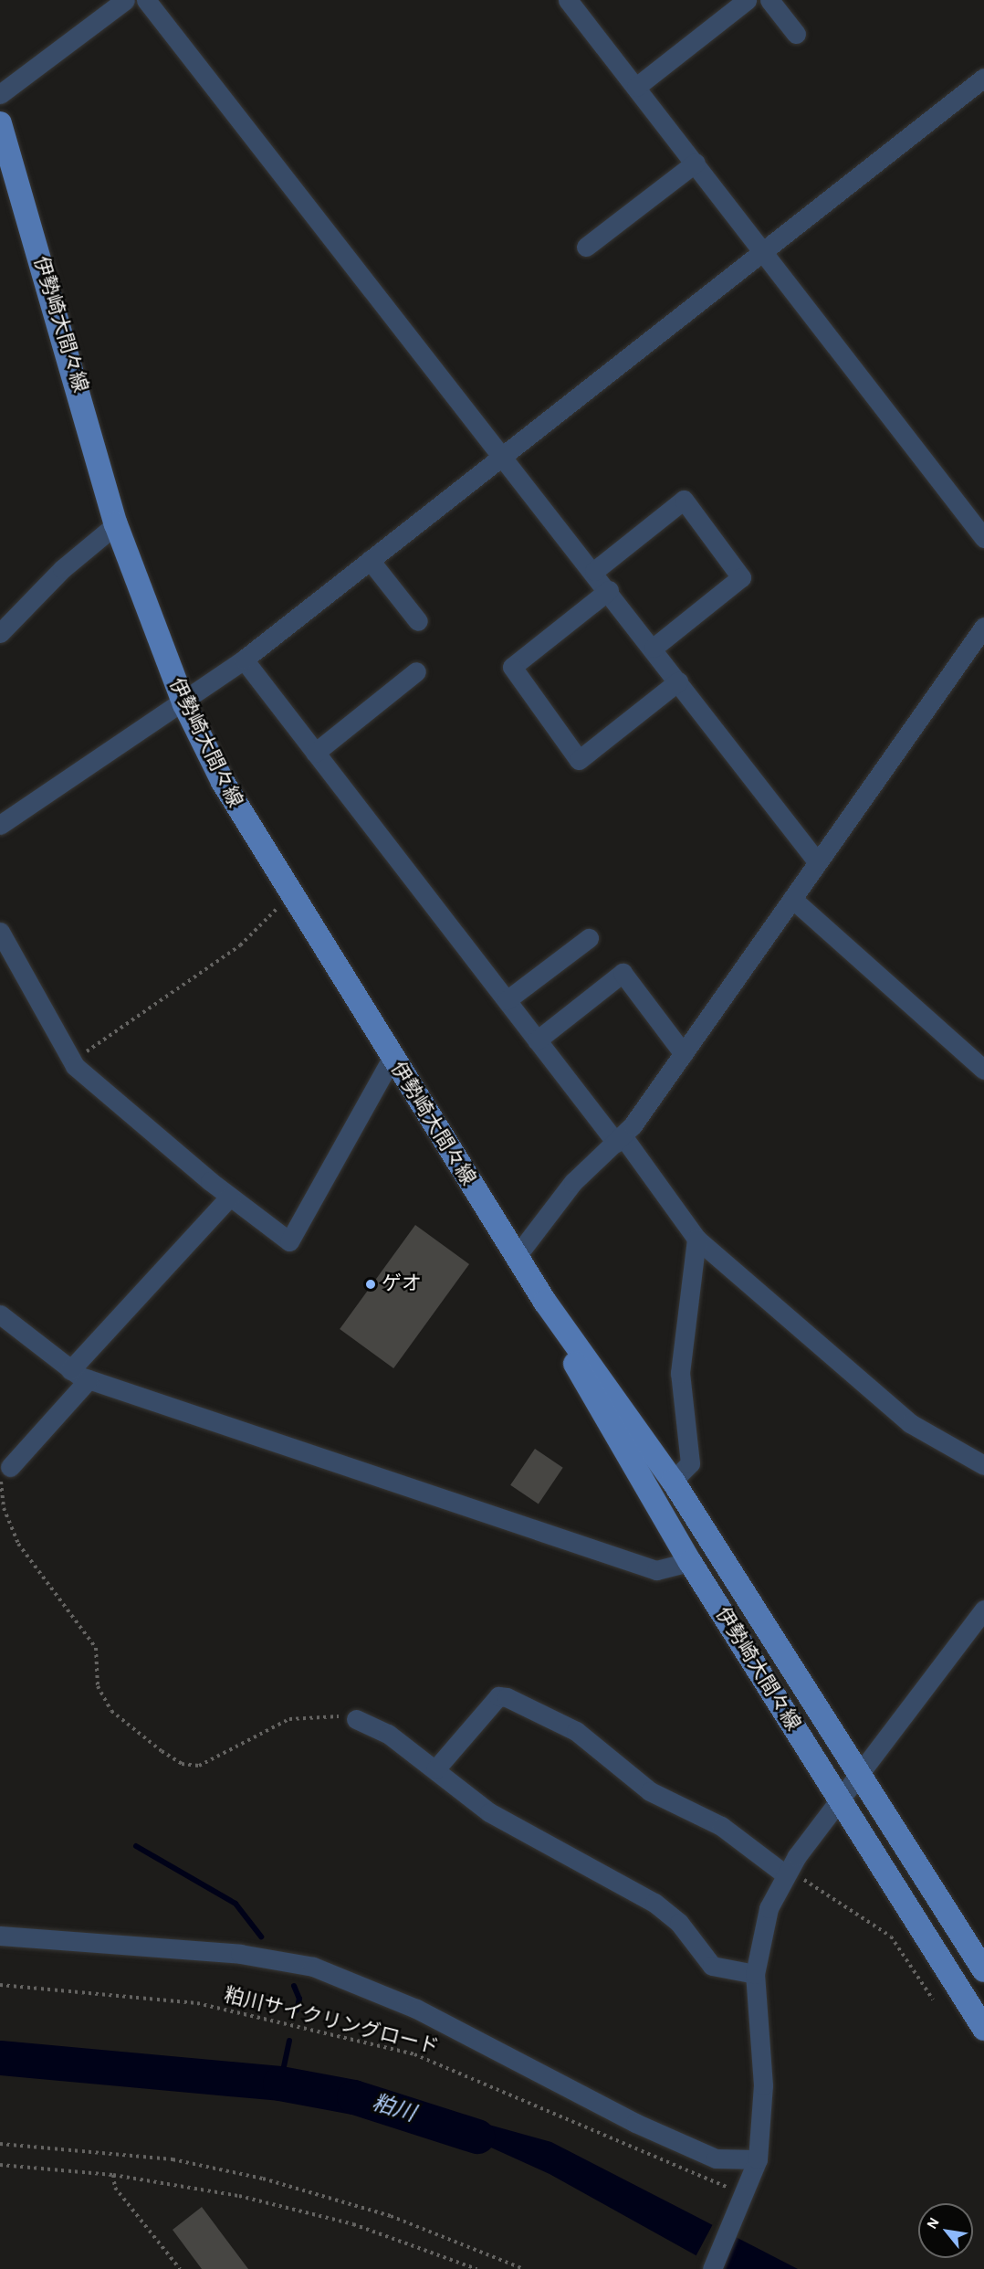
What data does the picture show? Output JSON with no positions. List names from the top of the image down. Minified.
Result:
{"streets":{"main road":["伊勢崎大間々線"],"path":["粕川サイクリングロード"]},"water":["粕川"],"places":["ゲオ"],"north":"top left"}
